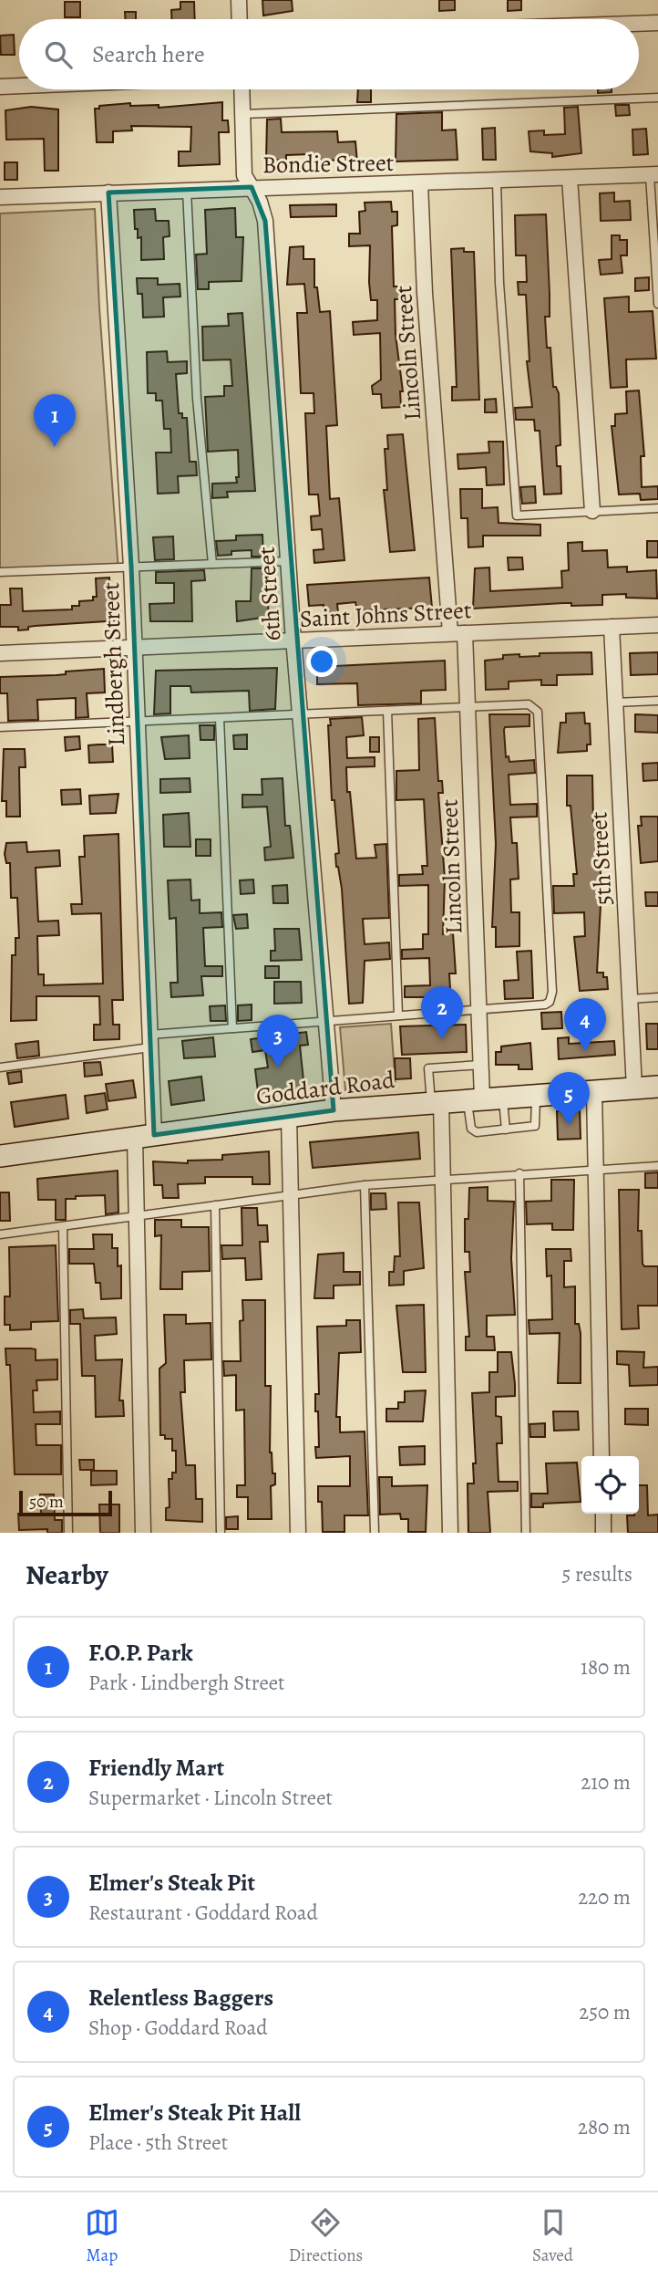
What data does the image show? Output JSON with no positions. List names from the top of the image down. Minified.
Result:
{"streets":{"street":["Bondie Street","Lincoln Street","6th Street","Saint Johns Street","Lindbergh Street","5th Street","Goddard Road"]},"crossings":[["Bondie Street","Lincoln Street"],["Bondie Street","6th Street"],["Bondie Street","Lindbergh Street"],["Lincoln Street","Saint Johns Street"],["Lincoln Street","Goddard Road"],["6th Street","Saint Johns Street"],["6th Street","Goddard Road"],["Saint Johns Street","Lindbergh Street"],["Saint Johns Street","5th Street"],["Lindbergh Street","Goddard Road"],["5th Street","Goddard Road"]],"scale_bar":"50 m","page":{"search":"Search here","pins":["1","2","4","3","5"],"scale":"50 m","heading":["Nearby","5 results"],"list":[{"mark":"1","name":"F.O.P. Park","note":"Park · Lindbergh Street","value":"180 m"},{"mark":"2","name":"Friendly Mart","note":"Supermarket · Lincoln Street","value":"210 m"},{"mark":"3","name":"Elmer's Steak Pit","note":"Restaurant · Goddard Road","value":"220 m"},{"mark":"4","name":"Relentless Baggers","note":"Shop · Goddard Road","value":"250 m"},{"mark":"5","name":"Elmer's Steak Pit Hall","note":"Place · 5th Street","value":"280 m"}],"nav":["Map","Directions","Saved"]}}
